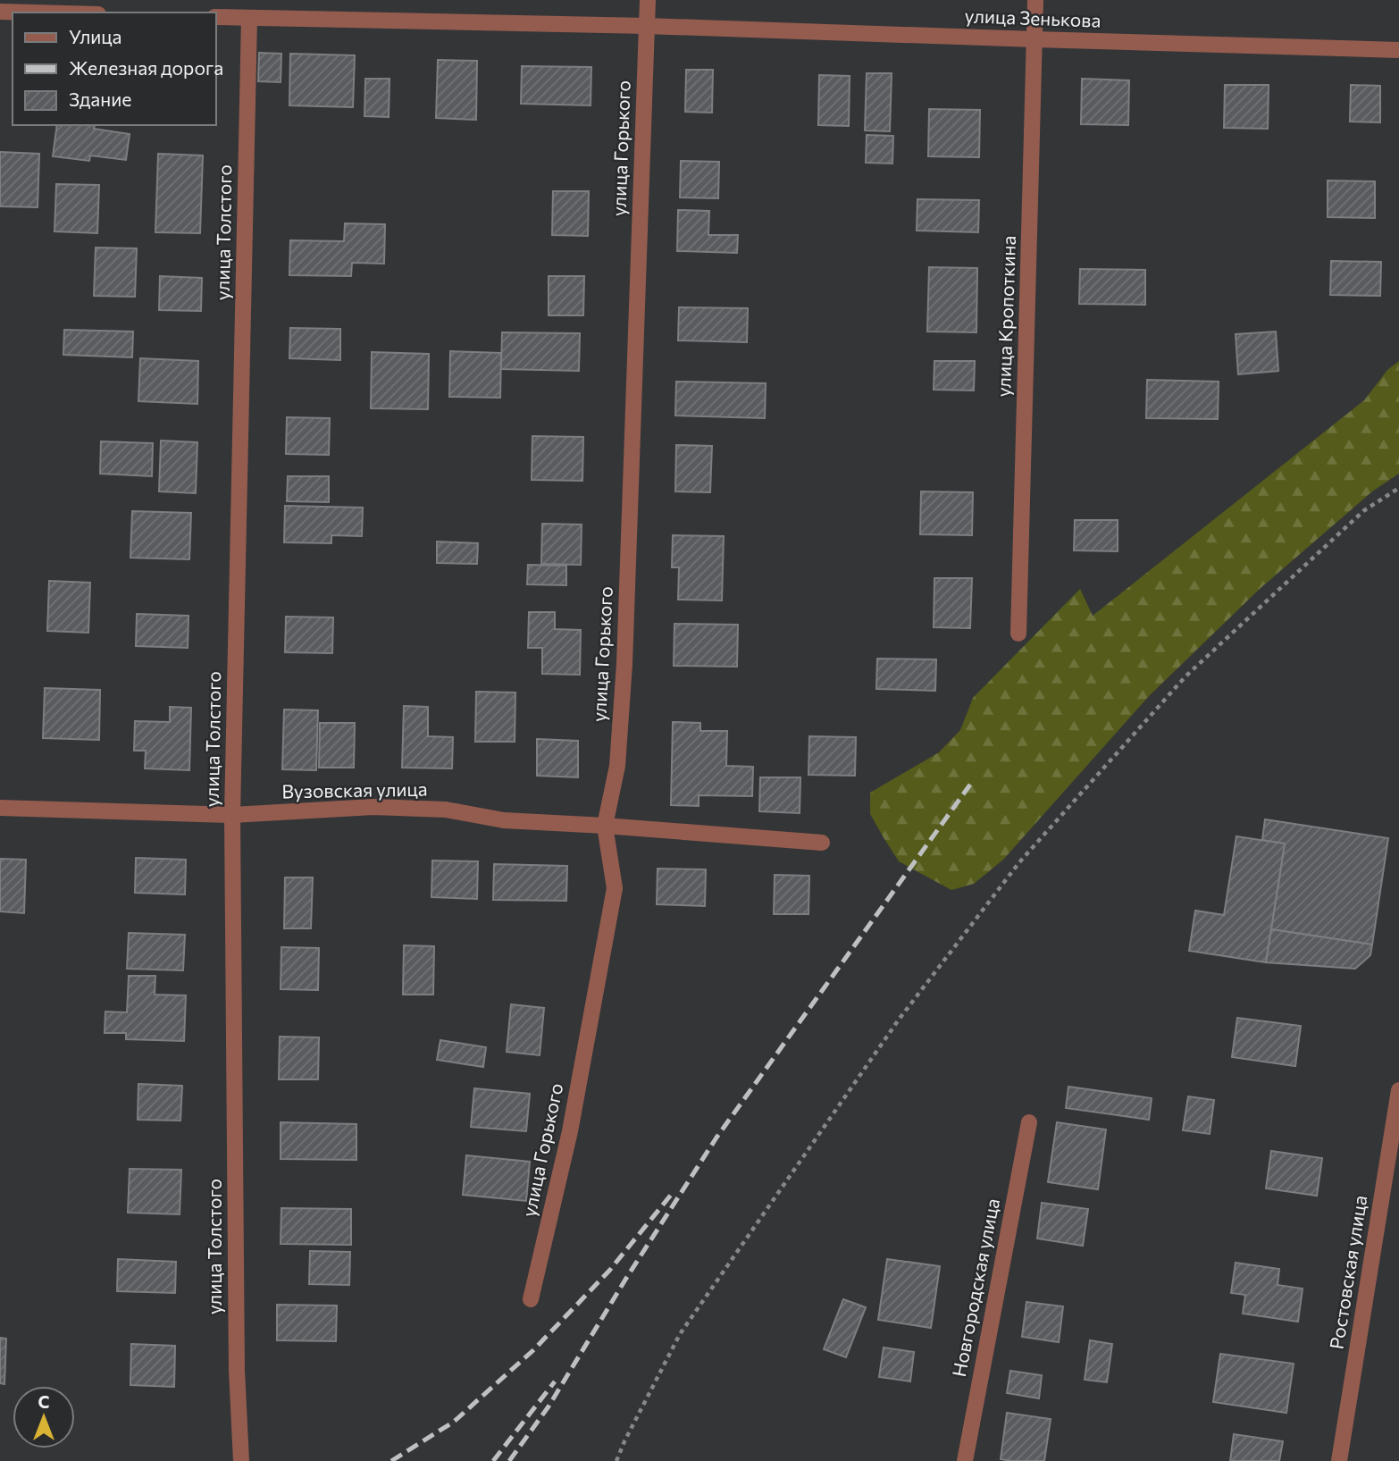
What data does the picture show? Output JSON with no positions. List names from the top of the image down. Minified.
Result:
{"streets":{"street":["улица Зенькова","улица Горького","улица Толстого","улица Кропоткина","Вузовская улица","Ростовская улица","Новгородская улица"]},"crossings":[["улица Зенькова","улица Горького"],["улица Зенькова","улица Толстого"],["улица Зенькова","улица Кропоткина"],["улица Горького","Вузовская улица"],["улица Толстого","Вузовская улица"]],"legend":["Улица","Железная дорога","Здание"],"north":"top"}
